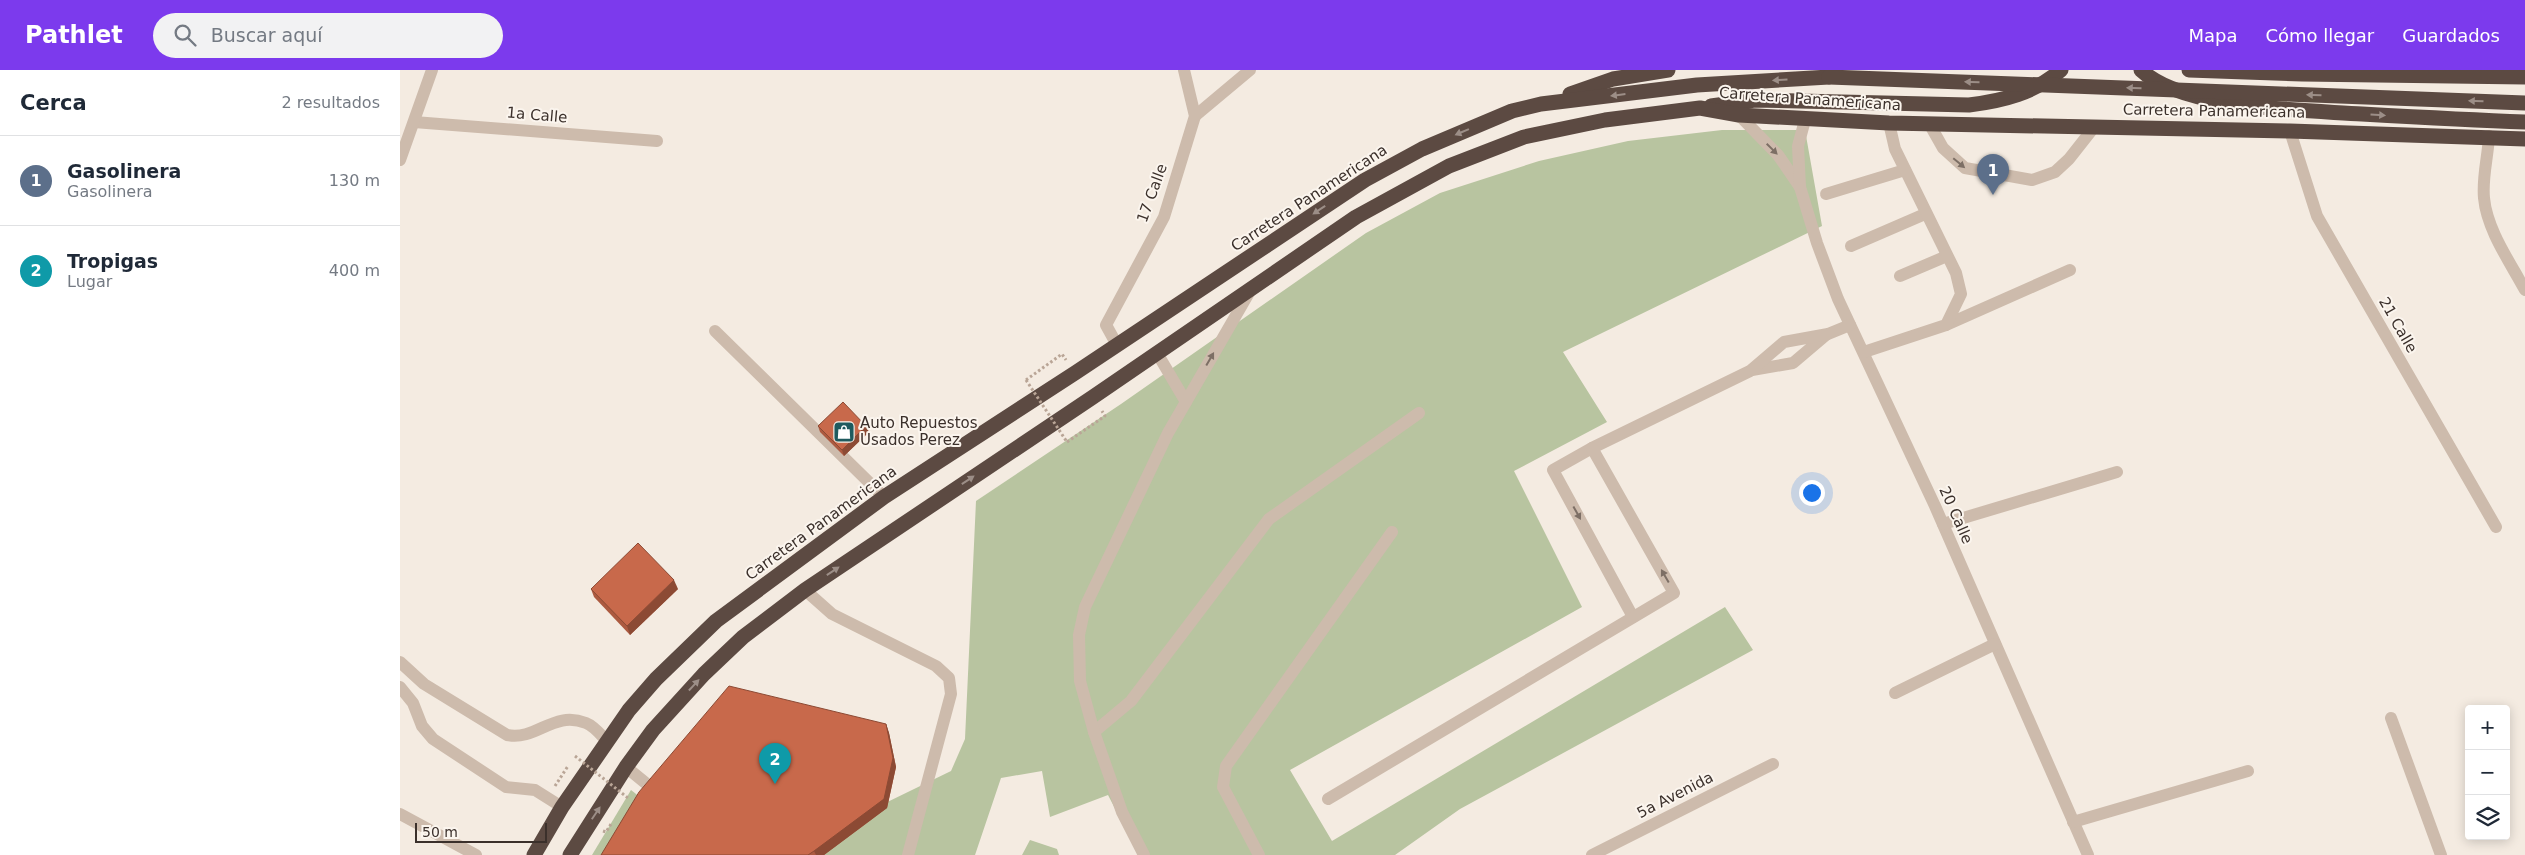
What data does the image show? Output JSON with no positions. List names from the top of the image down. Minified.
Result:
{"streets":{"highway":["Carretera Panamericana"],"street":["1a Calle","17 Calle","21 Calle","20 Calle","5a Avenida"]},"crossings":[["Carretera Panamericana","17 Calle"],["Carretera Panamericana","21 Calle"],["Carretera Panamericana","20 Calle"]],"places":{"shop":["Auto Repuestos Usados Perez"]},"scale_bar":"50 m","page":{"header":"Pathlet","search":"Buscar aquí","nav":["Mapa","Cómo llegar","Guardados"],"heading":["Cerca","2 resultados"],"list":[{"mark":"1","name":"Gasolinera","note":"Gasolinera","value":"130 m"},{"mark":"2","name":"Tropigas","note":"Lugar","value":"400 m"}],"pins":["1","2"],"map_buttons":["+","−"],"scale":"50 m"}}
